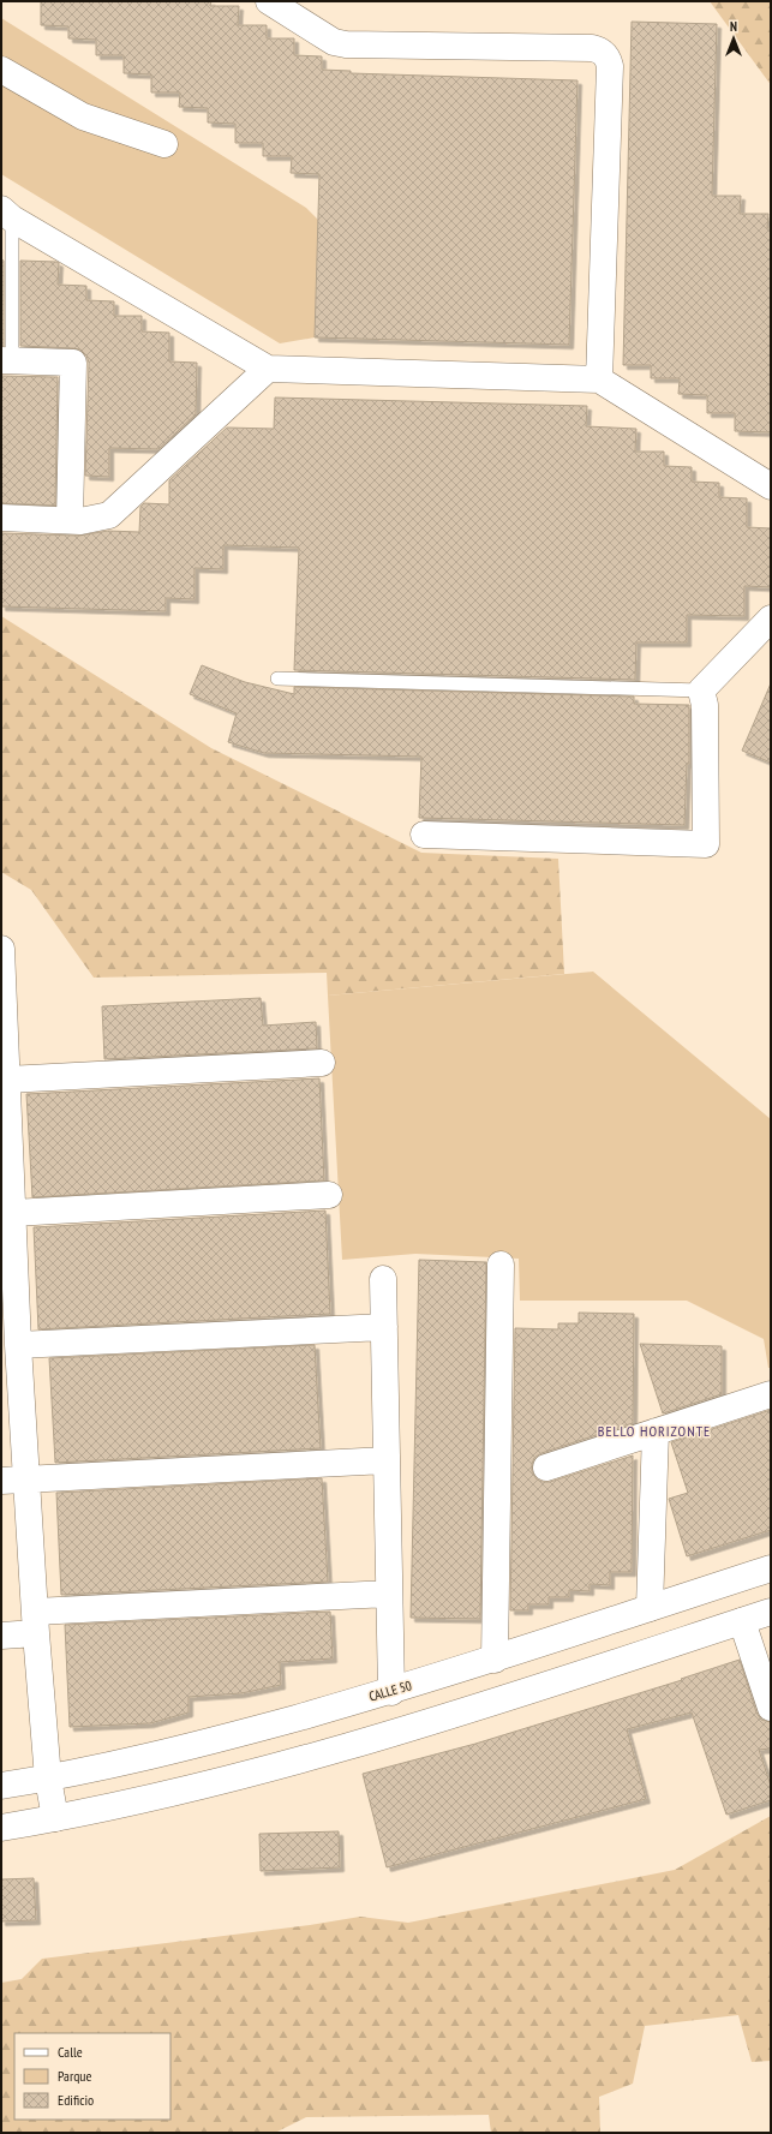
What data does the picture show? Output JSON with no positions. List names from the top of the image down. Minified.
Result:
{"streets":{"street":["CALLE 50"]},"districts":["BELLO HORIZONTE"],"legend":["Calle","Parque","Edificio"],"north":"top"}
